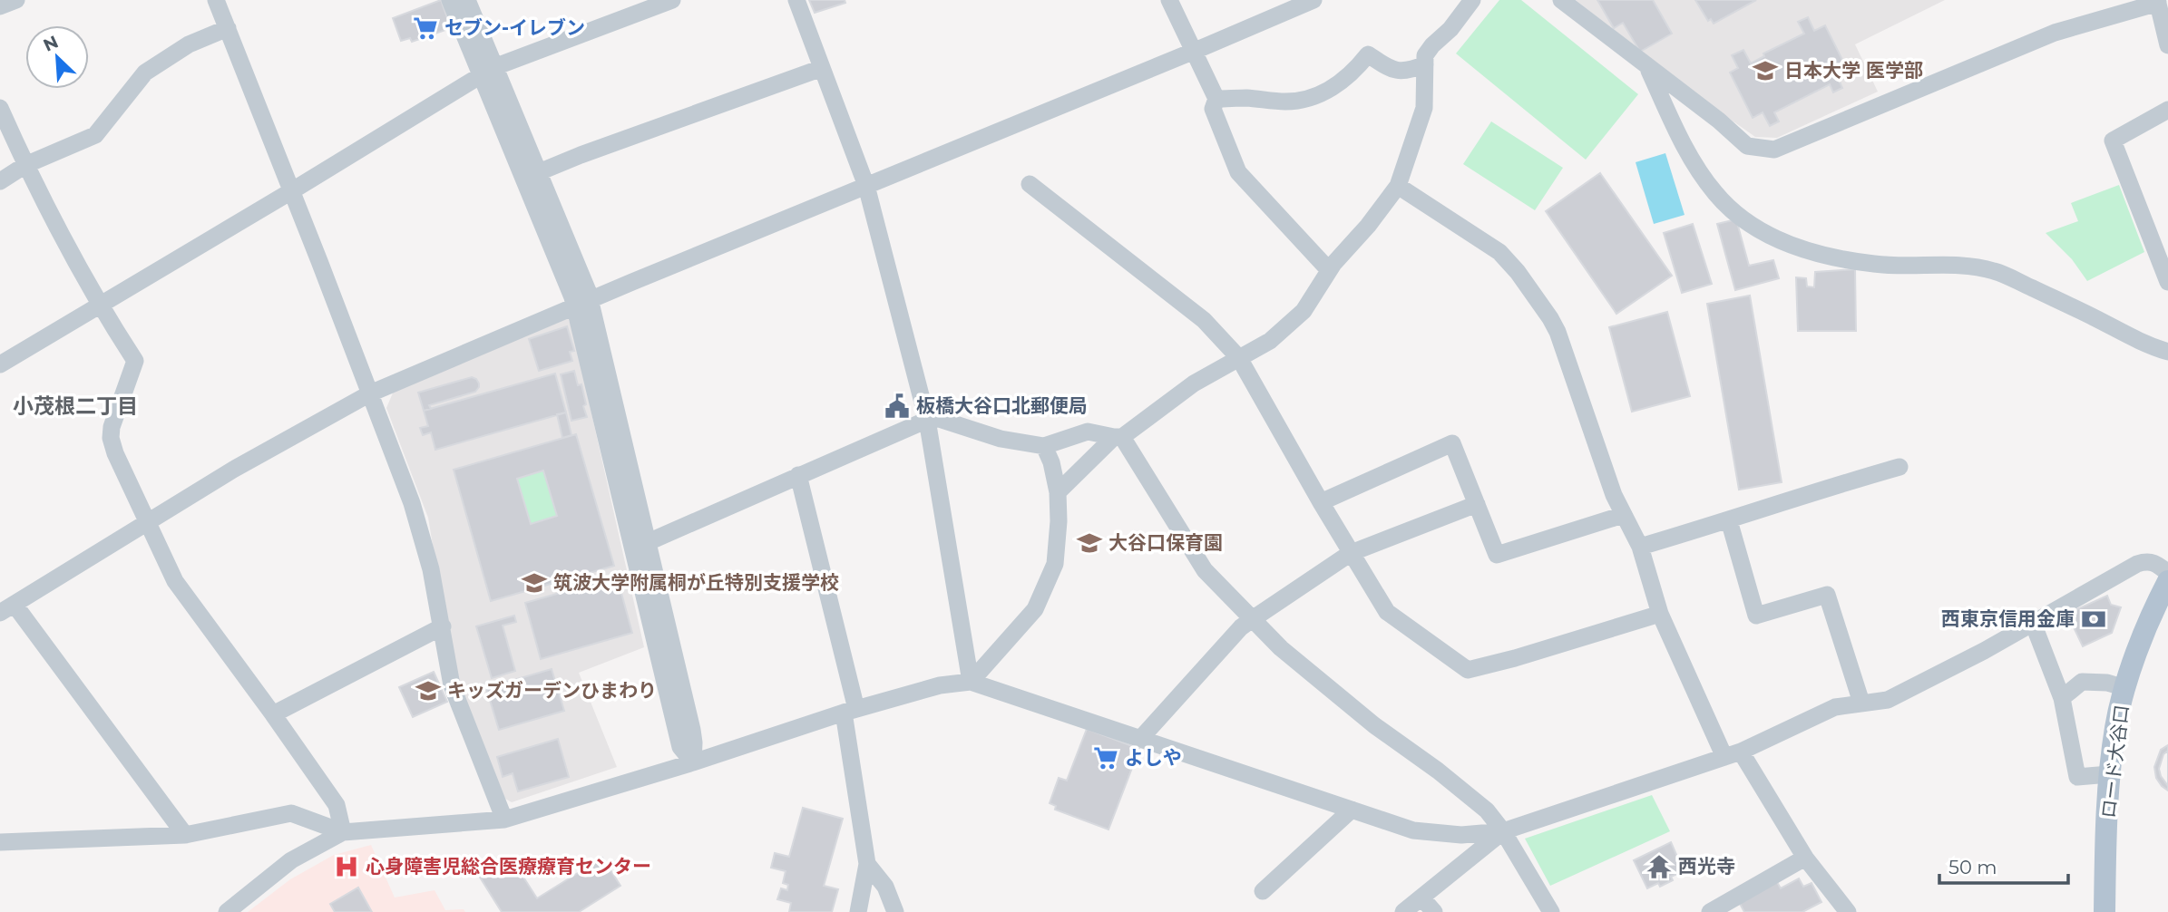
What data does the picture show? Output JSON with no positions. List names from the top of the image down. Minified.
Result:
{"streets":{"main road":["ロード大谷口"]},"districts":["小茂根二丁目"],"places":{"supermarket":["セブン-イレブン","よしや"],"school or university":["日本大学 医学部","大谷口保育園","筑波大学附属桐が丘特別支援学校","キッズガーデンひまわり"],"public building":["板橋大谷口北郵便局"],"bank":["西東京信用金庫"],"hospital":["心身障害児総合医療療育センター"],"temple":["西光寺"]},"scale_bar":"50 m","north":"top left"}
